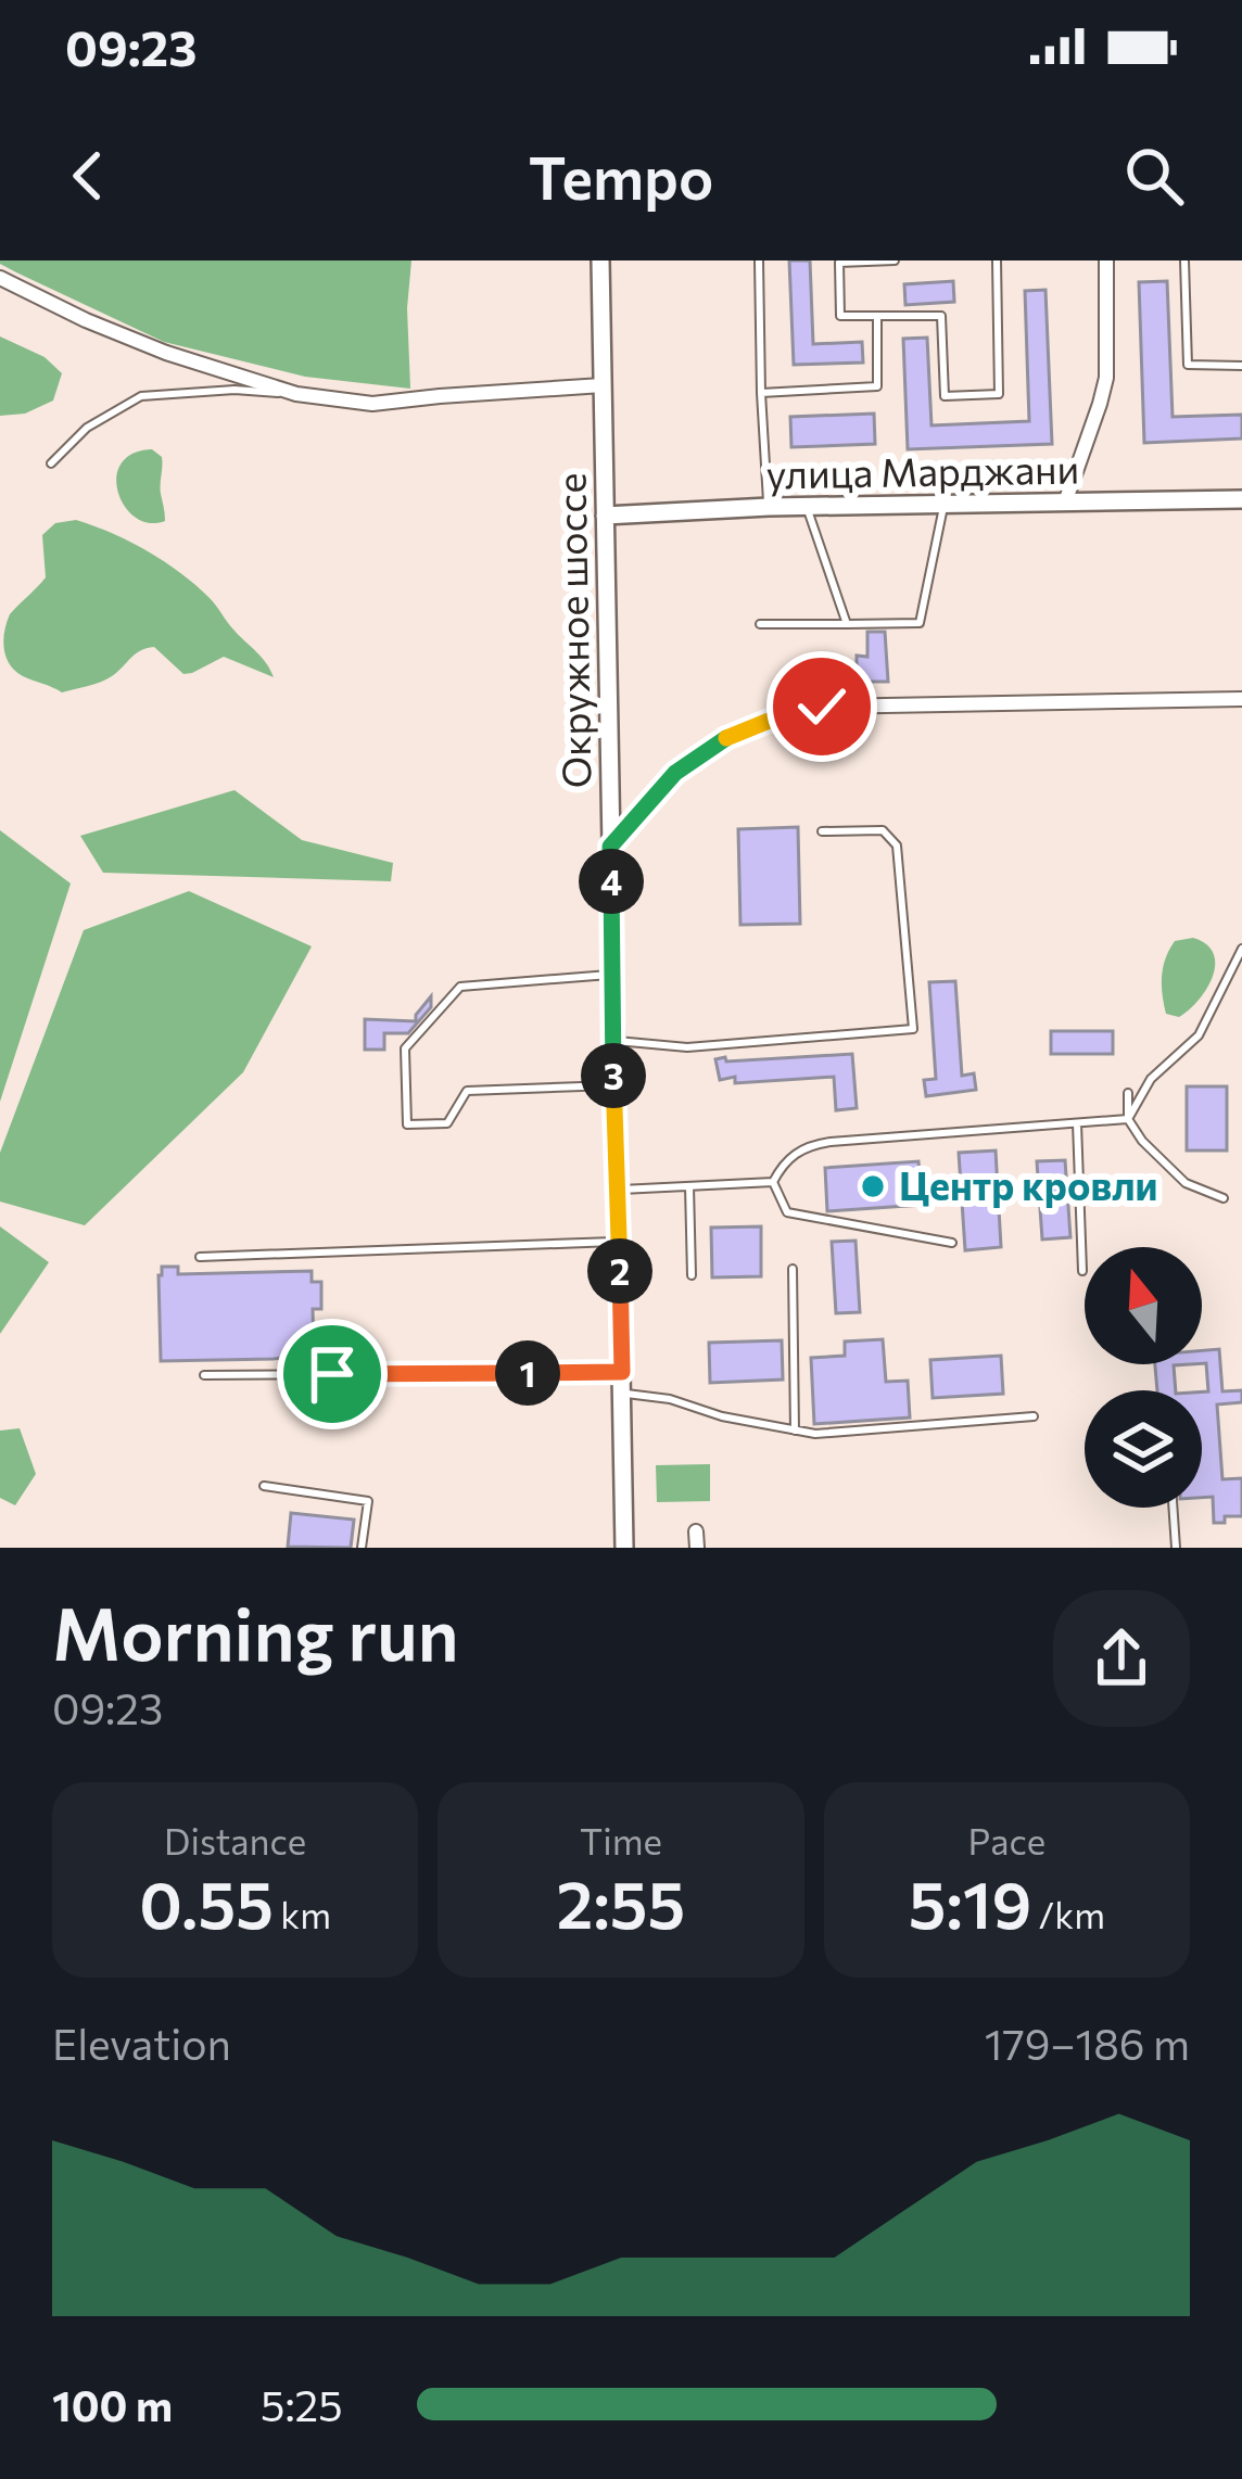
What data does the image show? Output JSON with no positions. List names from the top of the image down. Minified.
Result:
{"streets":{"street":["улица Марджани","Окружное шоссе"]},"crossings":[["улица Марджани","Окружное шоссе"]],"places":["Центр кровли"],"north":"top","page":{"status":"09:23","header":"Tempo","pins":["4","3","2","1"],"heading":["Morning run","09:23"],"stats":[["Distance","0.55 km"],["Time","2:55"],["Pace","5:19 /km"]],"chart":["Elevation","179–186 m"],"list":[{"name":"100 m","note":"5:25"}]}}
